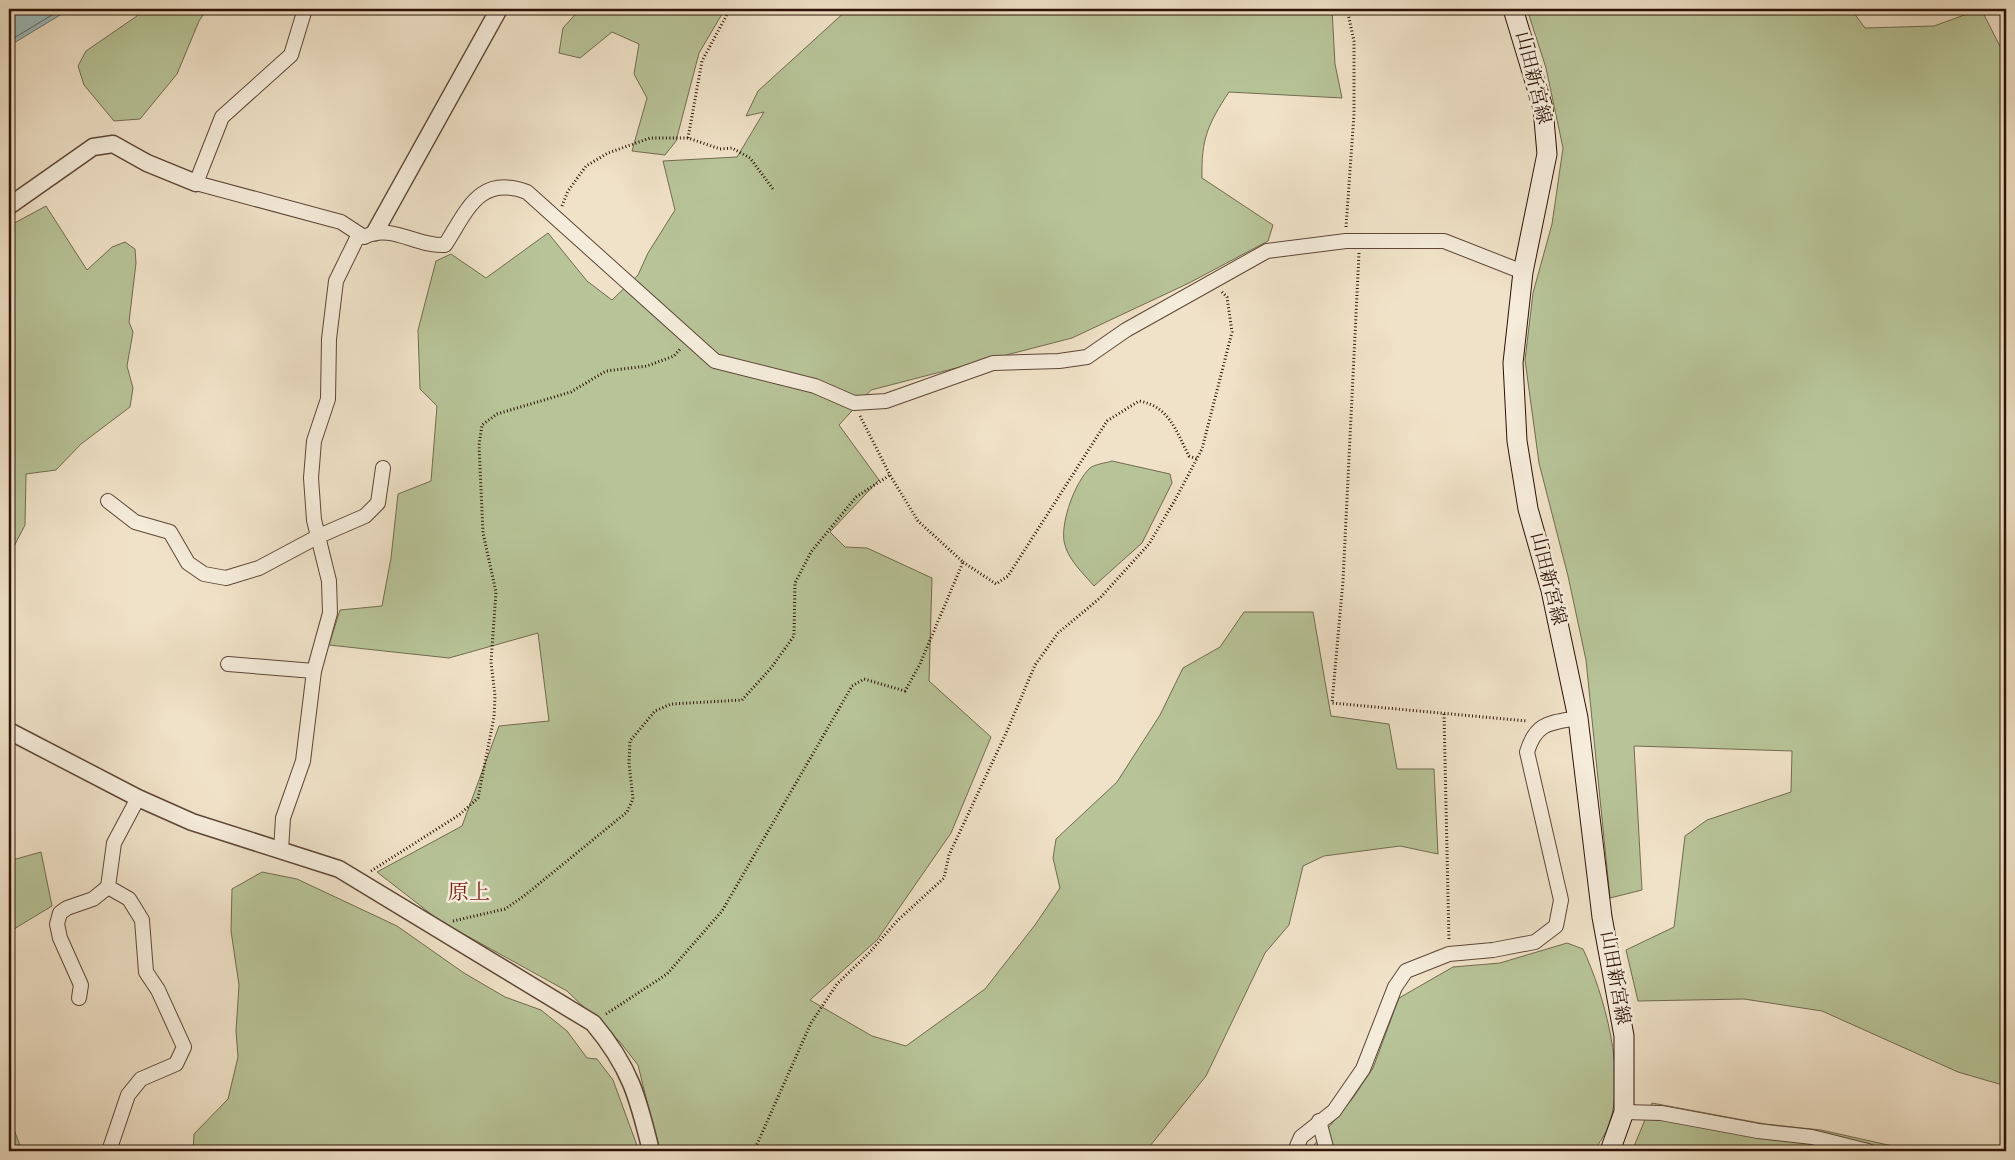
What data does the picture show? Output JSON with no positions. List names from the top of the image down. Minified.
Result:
{"streets":{"main road":["山田新宮線"]},"districts":["原上"]}
